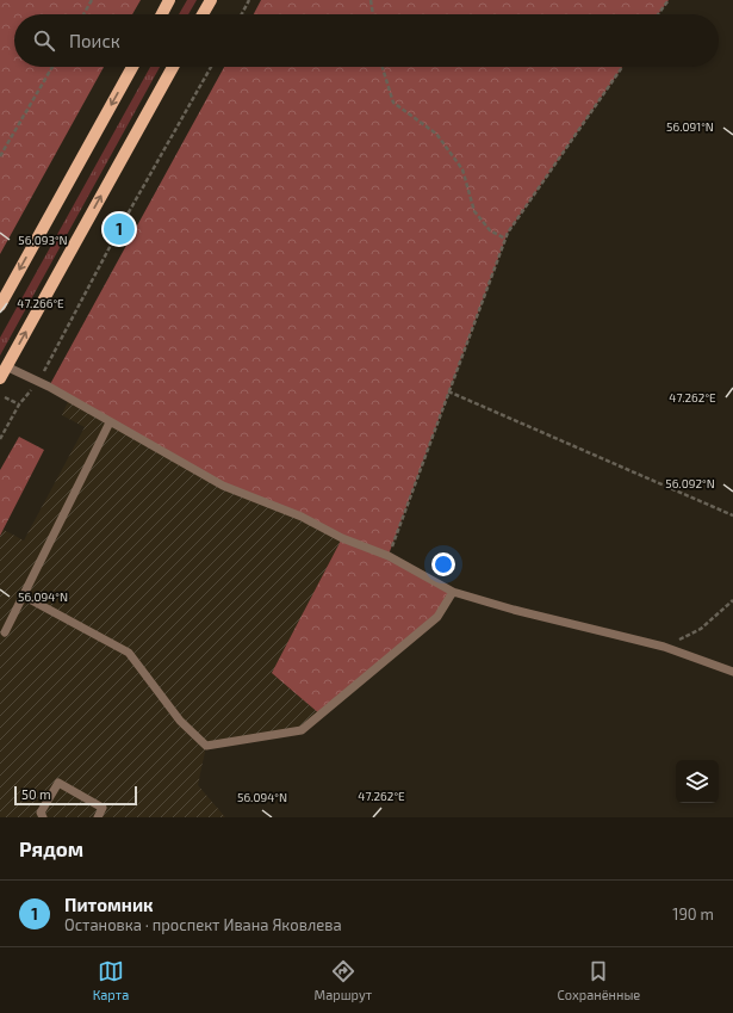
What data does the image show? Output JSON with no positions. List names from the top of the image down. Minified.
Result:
{"scale_bar":"50 m","page":{"search":"Поиск","pins":"1","scale":"50 m","heading":"Рядом","list":[{"mark":"1","name":"Питомник","note":"Остановка · проспект Ивана Яковлева","value":"190 m"}],"nav":["Карта","Маршрут","Сохранённые"]},"coordinates":["56.091°N","56.093°N","47.266°E","47.262°E","56.092°N","56.094°N"]}
